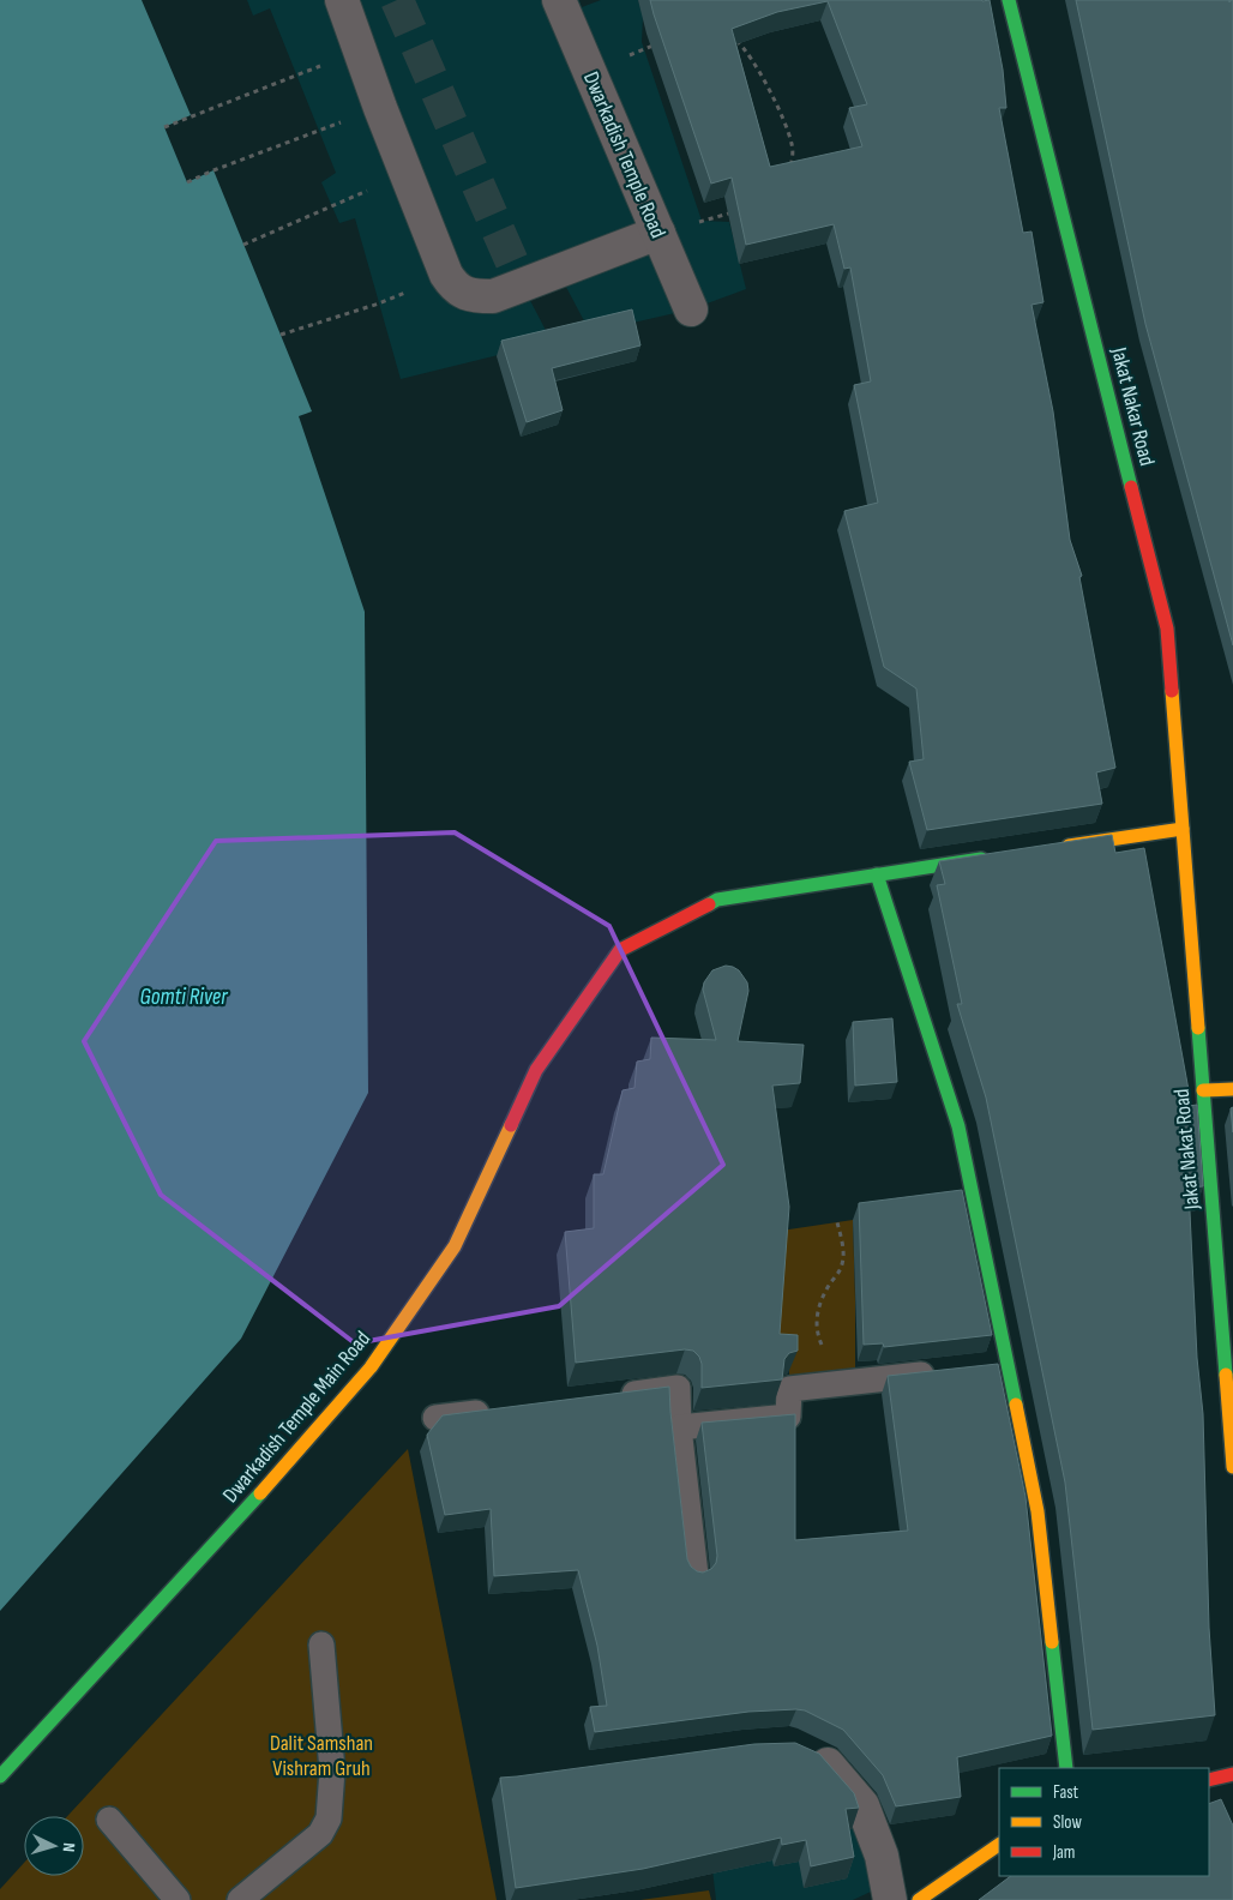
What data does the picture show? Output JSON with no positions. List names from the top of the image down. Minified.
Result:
{"streets":{"main road":["Jakat Nakar Road","Jakat Nakat Road","Dwarkadish Temple Main Road"],"street":["Dwarkadish Temple Road"]},"crossings":[["Jakat Nakar Road","Jakat Nakat Road"]],"water":["Gomti River"],"parks":["Dalit Samshan Vishram Gruh"],"legend":["Fast","Slow","Jam"],"north":"right"}
